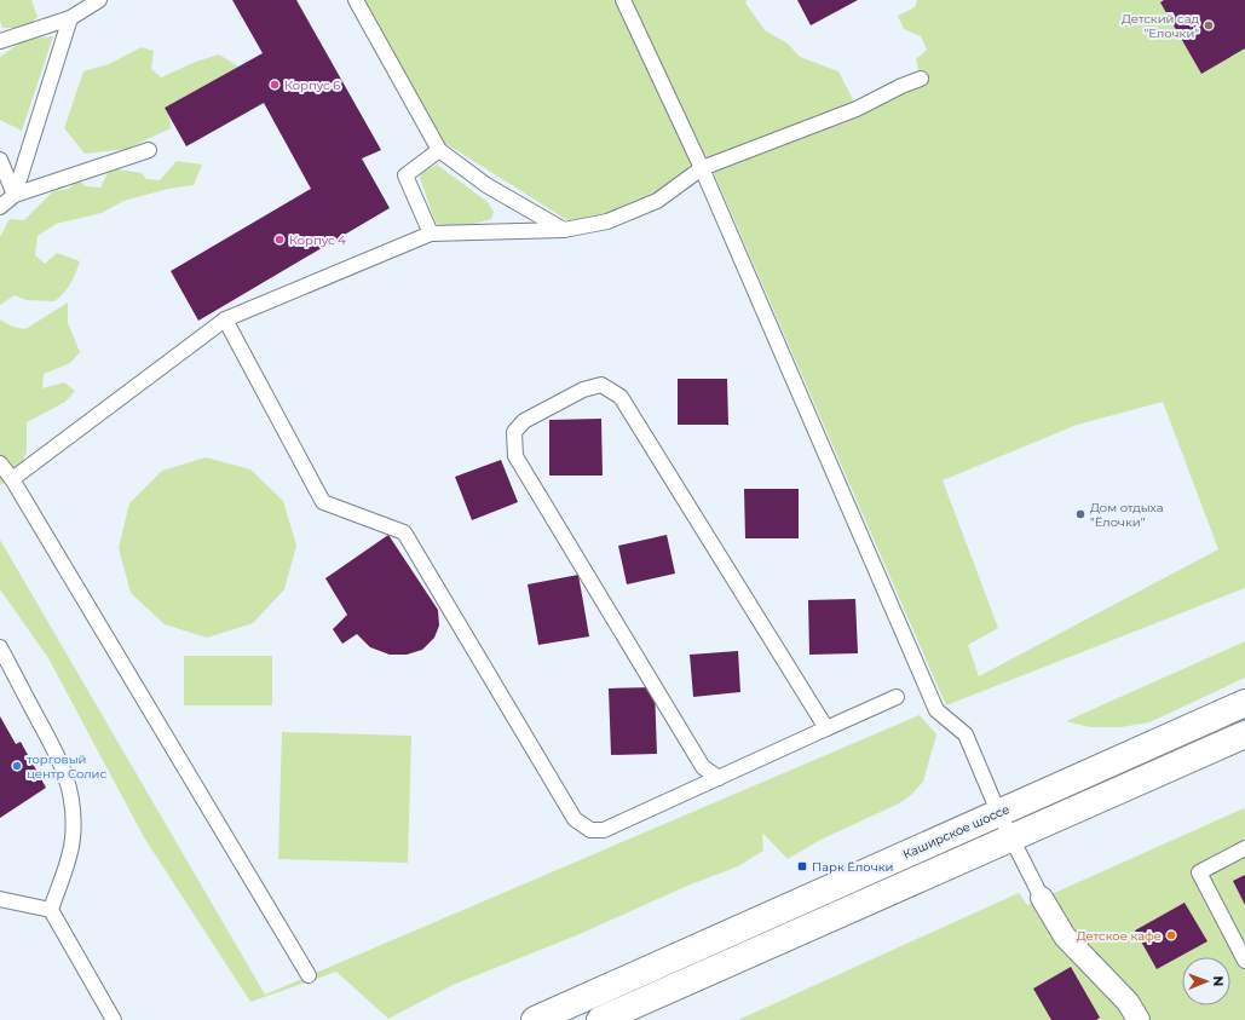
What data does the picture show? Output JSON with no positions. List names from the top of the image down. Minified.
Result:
{"streets":{"main road":["Каширское шоссе"]},"places":{"other":["Детский сад \"Елочки\"","Корпус 6","Корпус 4","Дом отдыха \"Ёлочки\"","торговый центр Солис","Детское кафе"],"transit":["Парк Ёлочки"]},"north":"right"}
